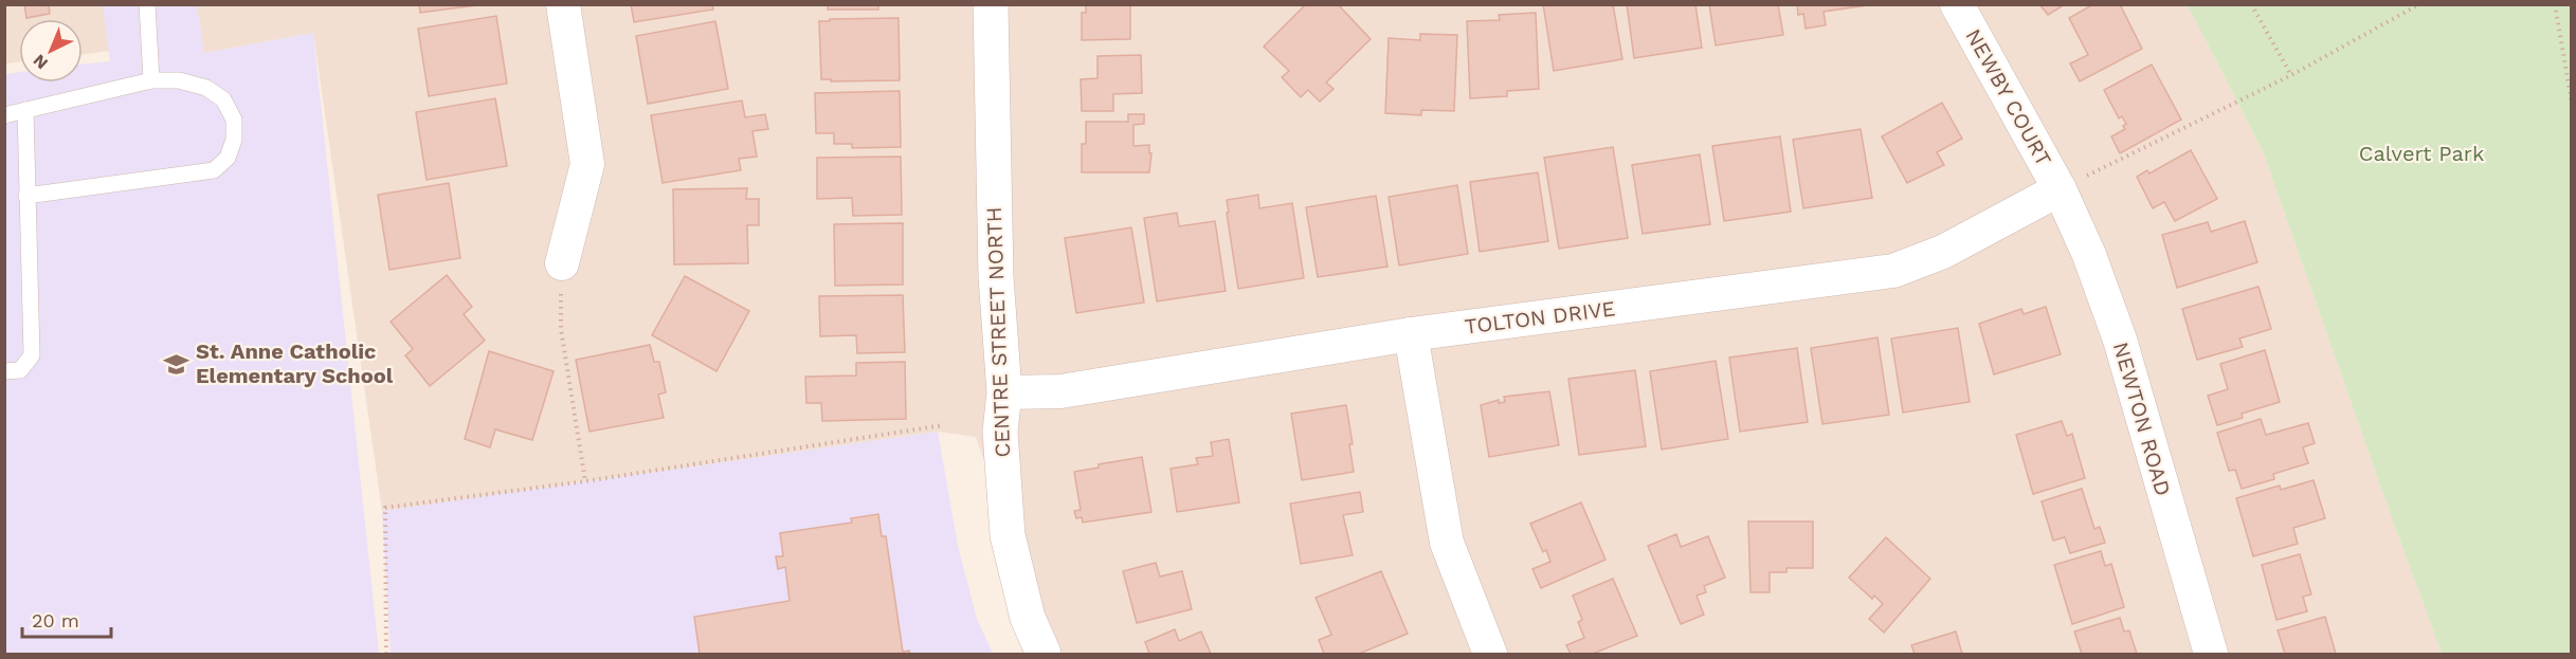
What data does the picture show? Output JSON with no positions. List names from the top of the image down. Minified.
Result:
{"streets":{"street":["NEWBY COURT","TOLTON DRIVE","CENTRE STREET NORTH","NEWTON ROAD"]},"crossings":[["NEWBY COURT","TOLTON DRIVE"],["NEWBY COURT","NEWTON ROAD"],["TOLTON DRIVE","CENTRE STREET NORTH"],["TOLTON DRIVE","NEWTON ROAD"]],"parks":["Calvert Park"],"places":{"school or university":["St. Anne Catholic Elementary School"]},"scale_bar":"20 m","north":"bottom left"}
